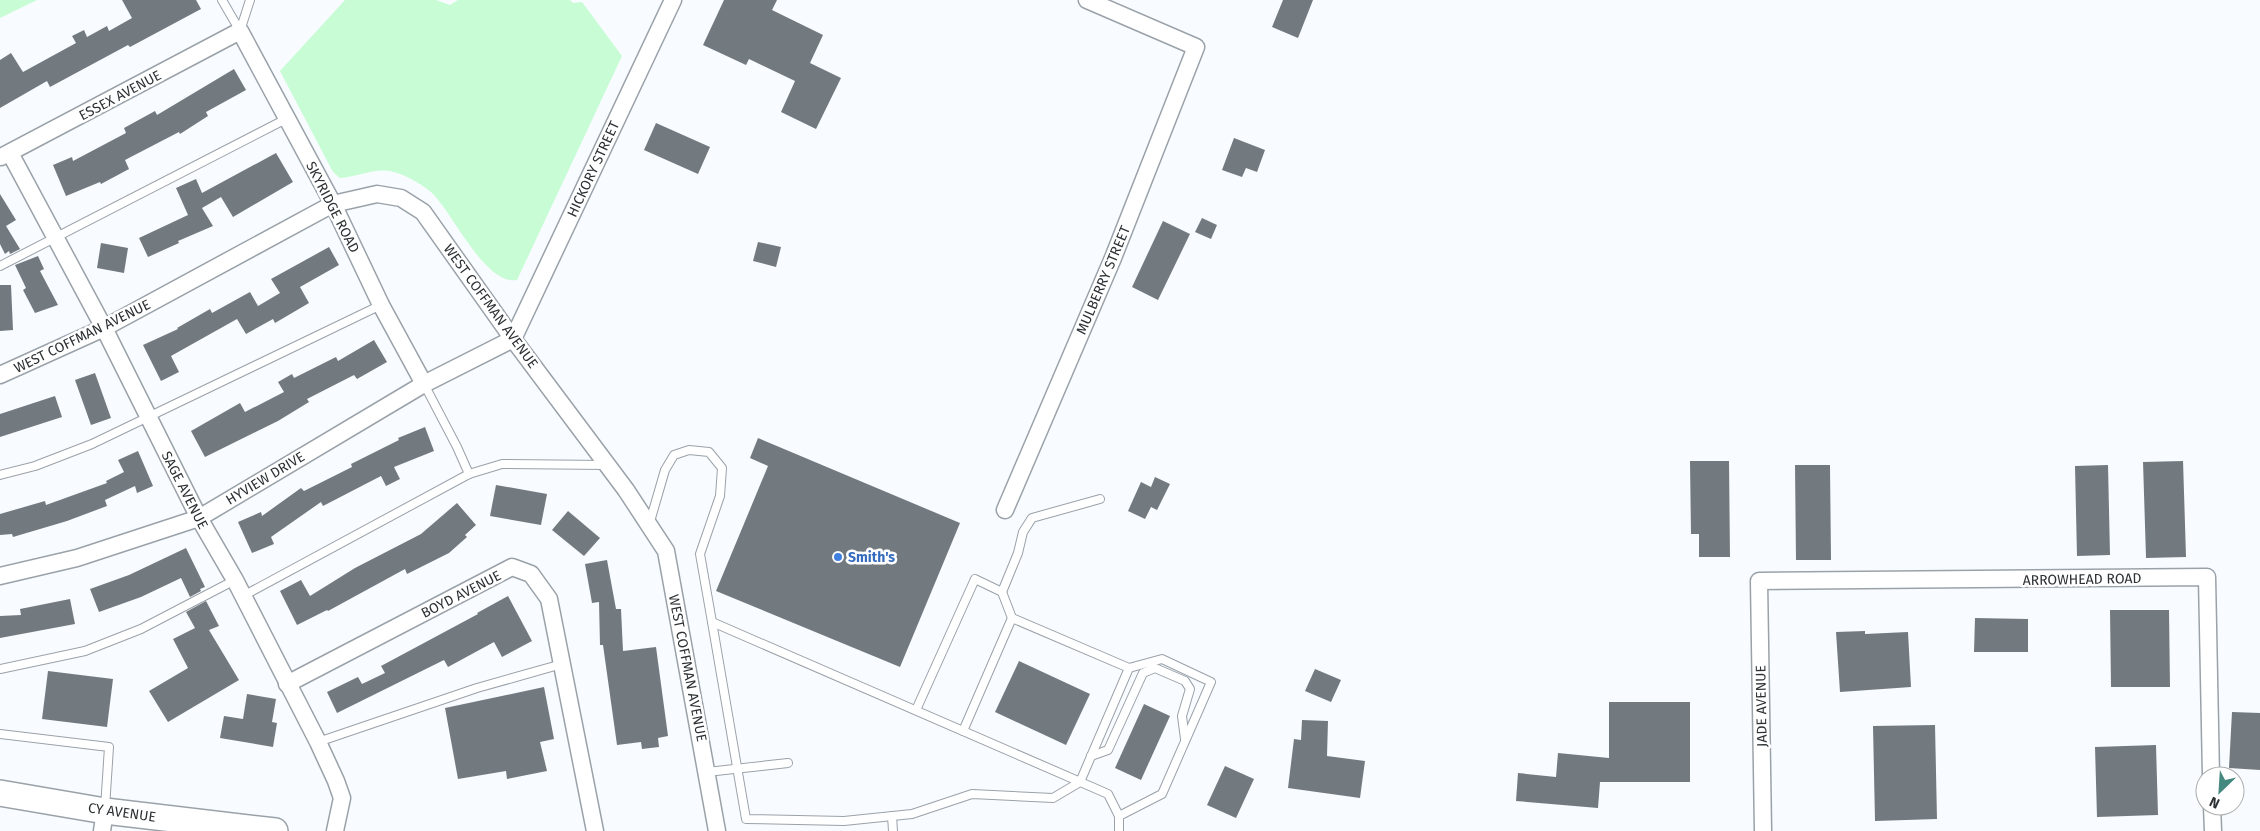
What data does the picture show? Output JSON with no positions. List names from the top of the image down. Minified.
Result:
{"streets":{"main road":["CY AVENUE"],"street":["ESSEX AVENUE","HICKORY STREET","SKYRIDGE ROAD","MULBERRY STREET","WEST COFFMAN AVENUE","HYVIEW DRIVE","SAGE AVENUE","ARROWHEAD ROAD","BOYD AVENUE","JADE AVENUE"]},"crossings":[["ESSEX AVENUE","SKYRIDGE ROAD"],["ESSEX AVENUE","SAGE AVENUE"],["HICKORY STREET","WEST COFFMAN AVENUE"],["HICKORY STREET","HYVIEW DRIVE"],["SKYRIDGE ROAD","WEST COFFMAN AVENUE"],["SKYRIDGE ROAD","HYVIEW DRIVE"],["WEST COFFMAN AVENUE","HYVIEW DRIVE"],["WEST COFFMAN AVENUE","SAGE AVENUE"],["HYVIEW DRIVE","SAGE AVENUE"],["SAGE AVENUE","BOYD AVENUE"],["ARROWHEAD ROAD","JADE AVENUE"]],"places":["Smith's"],"north":"bottom left"}
